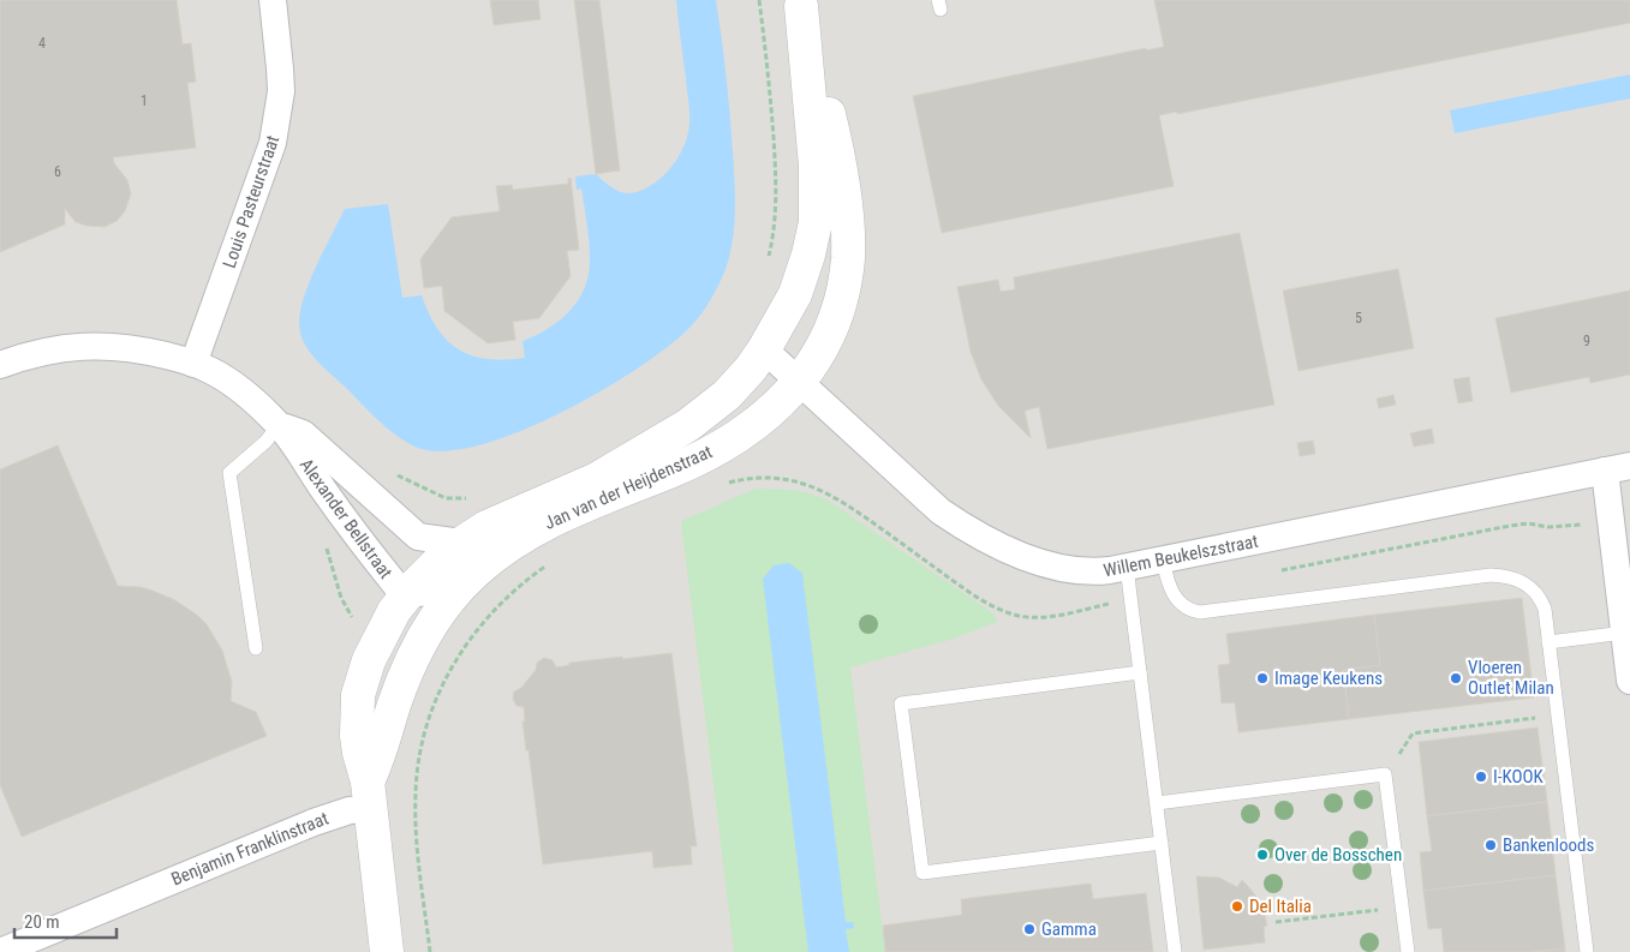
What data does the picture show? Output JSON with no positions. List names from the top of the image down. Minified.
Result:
{"streets":{"street":["Louis Pasteurstraat","Jan van der Heijdenstraat","Alexander Bellstraat","Willem Beukelszstraat","Benjamin Franklinstraat"]},"crossings":[["Louis Pasteurstraat","Alexander Bellstraat"],["Jan van der Heijdenstraat","Alexander Bellstraat"],["Jan van der Heijdenstraat","Willem Beukelszstraat"],["Jan van der Heijdenstraat","Benjamin Franklinstraat"]],"places":["Image Keukens","Vloeren Outlet Milan","I-KOOK","Bankenloods","Over de Bosschen","Del Italia","Gamma"],"house_numbers":["4","1","6","5","9"],"scale_bar":"20 m"}
